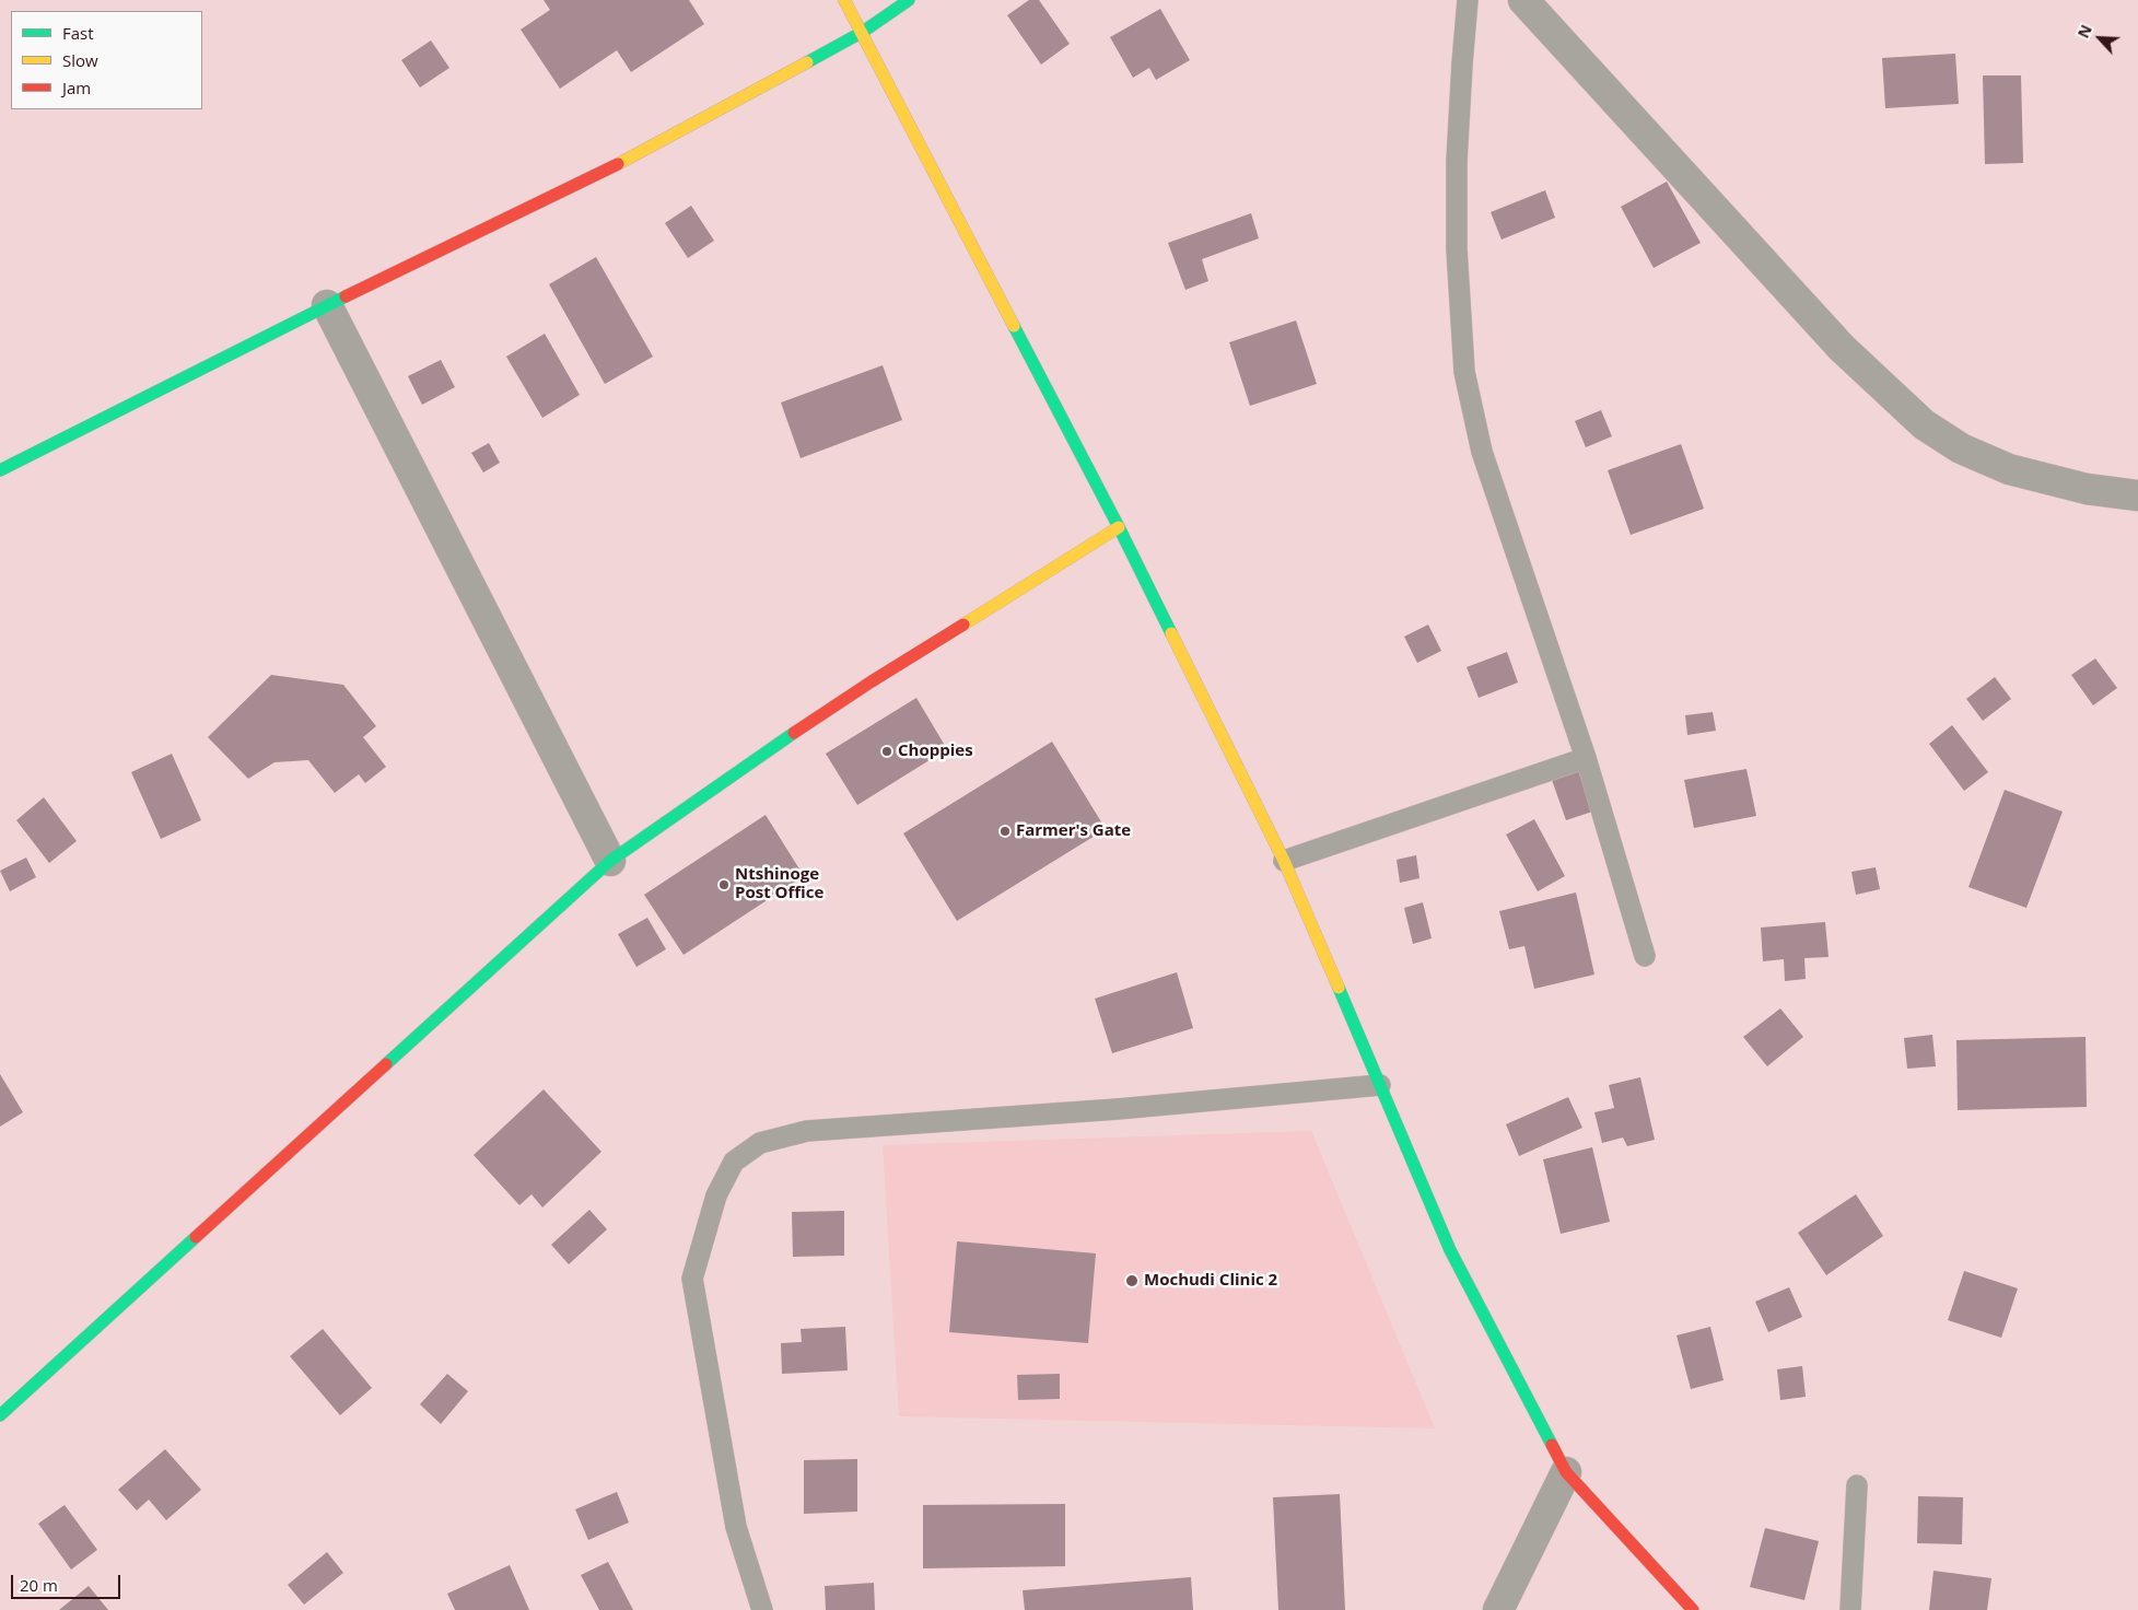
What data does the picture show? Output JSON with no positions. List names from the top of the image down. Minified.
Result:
{"places":["Choppies","Farmer's Gate","Ntshinoge Post Office","Mochudi Clinic 2"],"legend":["Fast","Slow","Jam"],"scale_bar":"20 m","north":"top left"}
